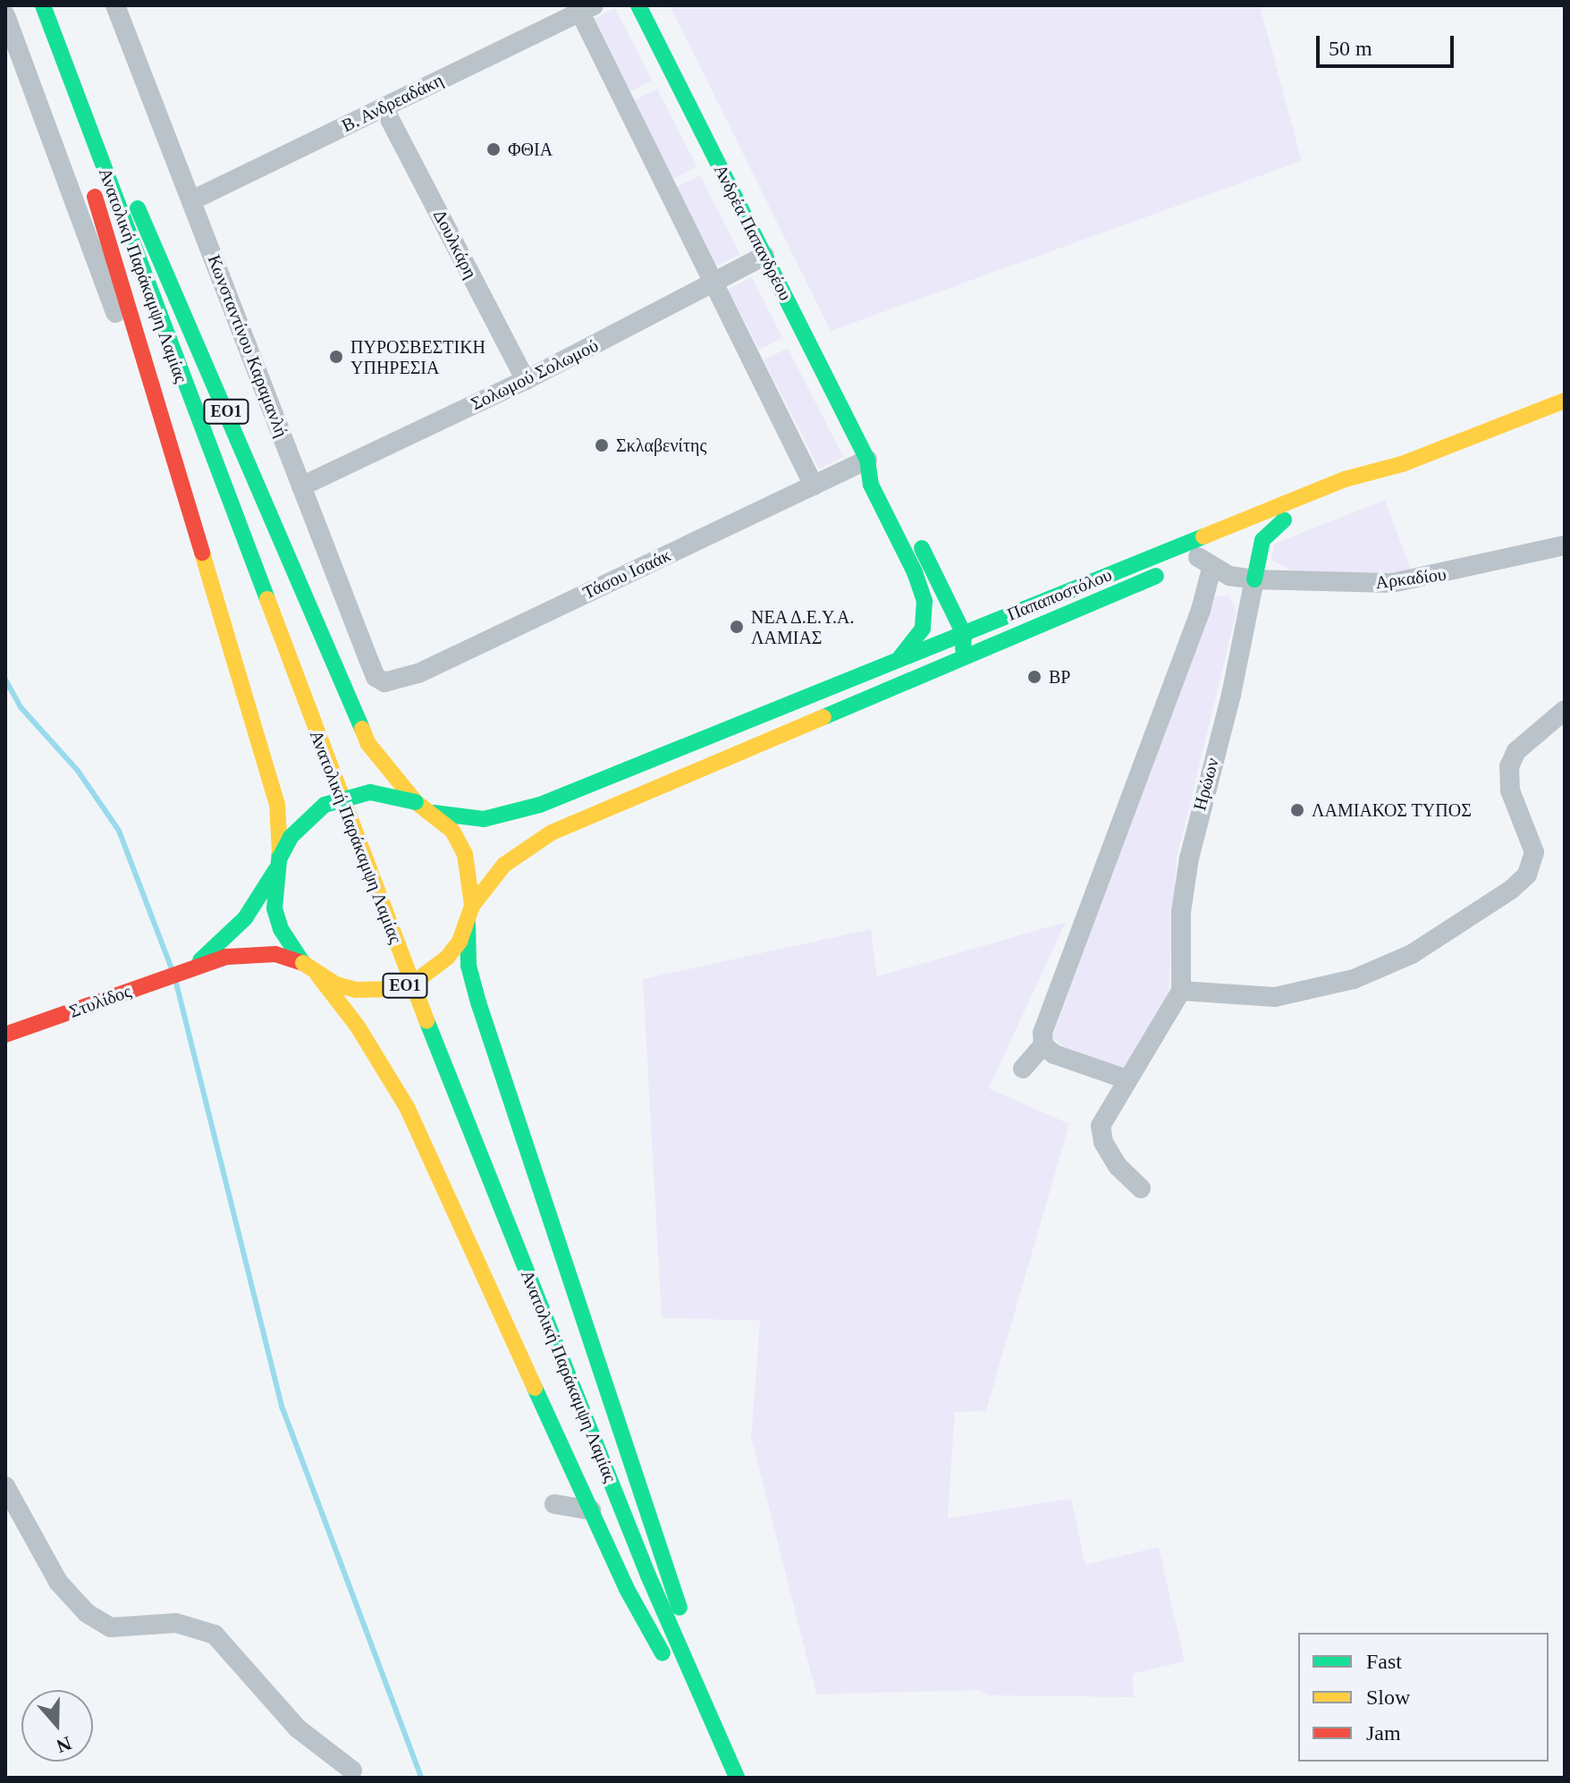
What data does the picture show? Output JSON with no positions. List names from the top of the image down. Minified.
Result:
{"streets":{"main road":["Ανδρέα Παπανδρέου","Ανατολική Παράκαμψη Λαμίας","ΕΟ1","Παπαποστόλου","Στυλίδος"],"street":["Β. Ανδρεαδάκη","Δουλκάρη","Κωνσταντίνου Καραμανλή","Σολωμού Σολωμού","Τάσου Ισαάκ","Αρκαδίου","Ηρώων"]},"crossings":[["Β. Ανδρεαδάκη","Δουλκάρη"],["Β. Ανδρεαδάκη","Κωνσταντίνου Καραμανλή"],["Ανδρέα Παπανδρέου","Σολωμού Σολωμού"],["Ανδρέα Παπανδρέου","Τάσου Ισαάκ"],["Ανδρέα Παπανδρέου","Παπαποστόλου"],["Δουλκάρη","Σολωμού Σολωμού"],["Ανατολική Παράκαμψη Λαμίας","ΕΟ1"],["Κωνσταντίνου Καραμανλή","Σολωμού Σολωμού"],["Κωνσταντίνου Καραμανλή","Τάσου Ισαάκ"],["ΕΟ1","Παπαποστόλου"],["ΕΟ1","Στυλίδος"],["Αρκαδίου","Παπαποστόλου"],["Αρκαδίου","Ηρώων"],["Παπαποστόλου","Στυλίδος"]],"places":["ΦΘΙΑ","ΠΥΡΟΣΒΕΣΤΙΚΗ ΥΠΗΡΕΣΙΑ","Σκλαβενίτης","ΝΕΑ Δ.Ε.Υ.Α. ΛΑΜΙΑΣ","BP","ΛΑΜΙΑΚΟΣ ΤΥΠΟΣ"],"legend":["Fast","Slow","Jam"],"scale_bar":"50 m","north":"bottom"}
